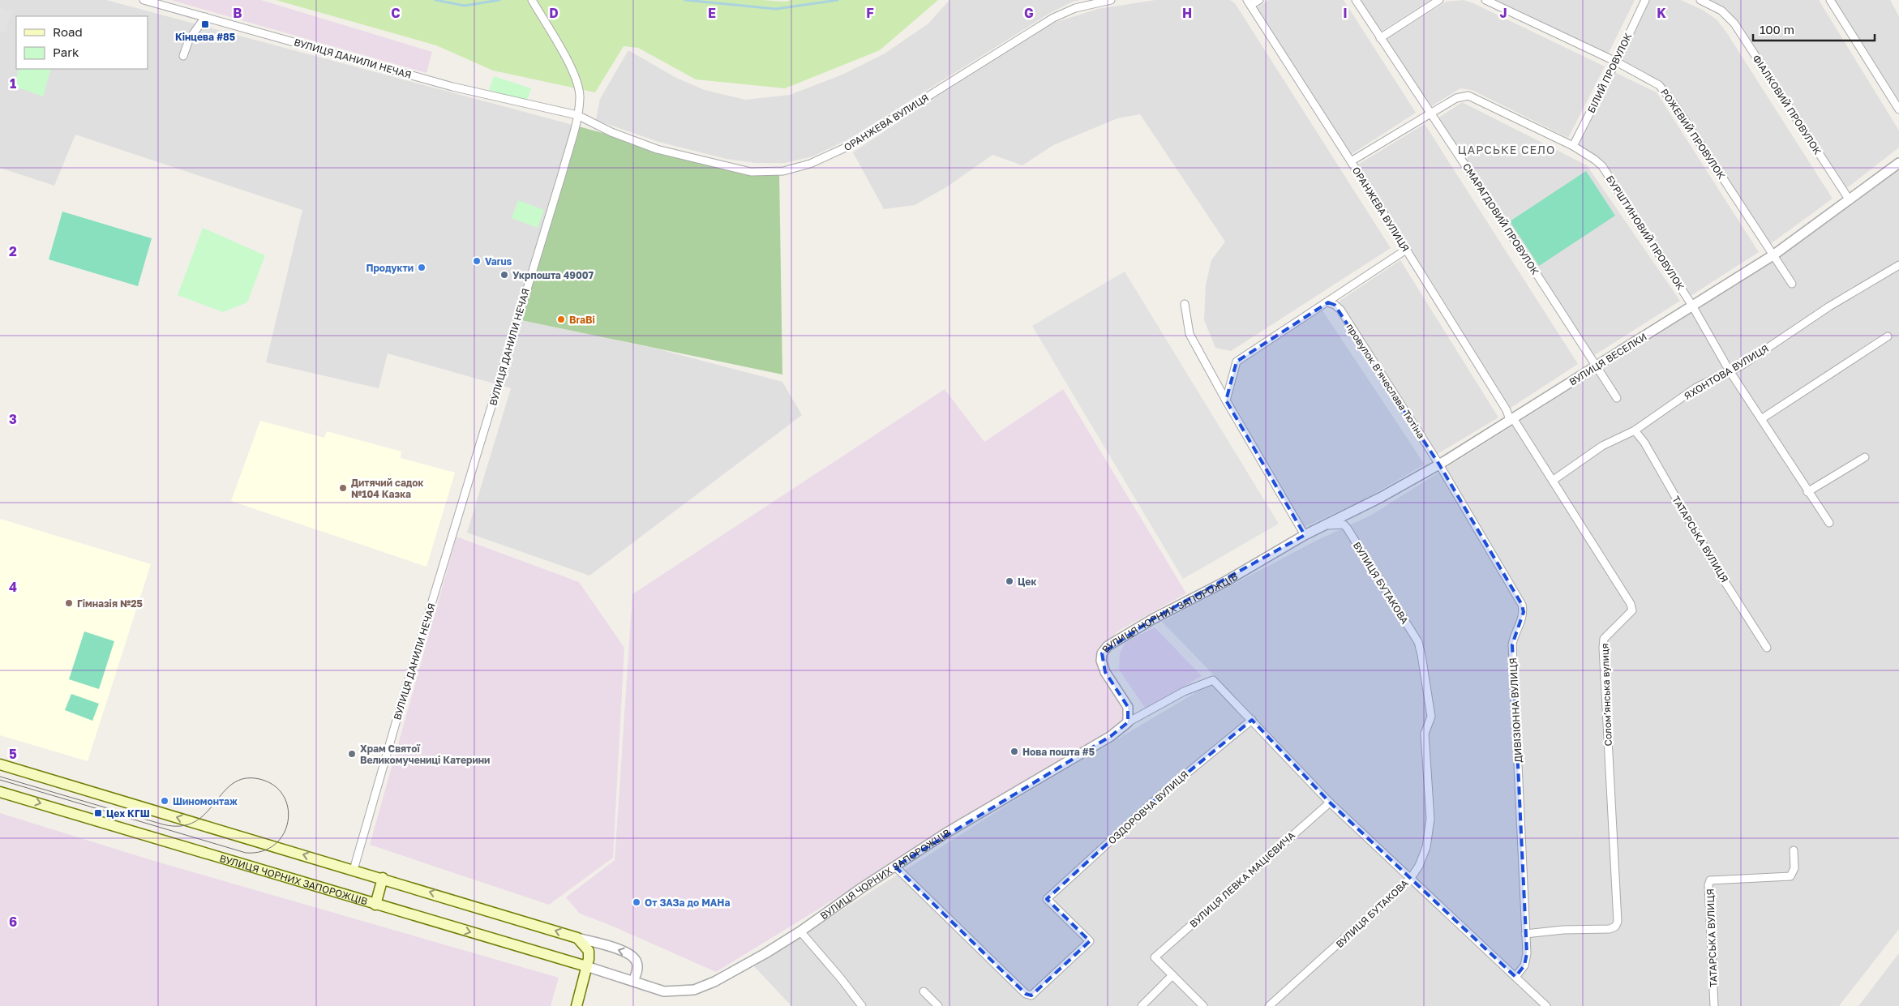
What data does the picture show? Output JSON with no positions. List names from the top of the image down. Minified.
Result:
{"streets":{"main road":["ВУЛИЦЯ ЧОРНИХ ЗАПОРОЖЦІВ"],"street":["ВУЛИЦЯ ДАНИЛИ НЕЧАЯ","БІЛИЙ ПРОВУЛОК","ФІАЛКОВИЙ ПРОВУЛОК","ОРАНЖЕВА ВУЛИЦЯ","РОЖЕВИЙ ПРОВУЛОК","СМАРАГДОВИЙ ПРОВУЛОК","БУРШТИНОВИЙ ПРОВУЛОК","ВУЛИЦЯ ВЕСЕЛКИ","ЯХОНТОВА ВУЛИЦЯ","провулок Вʼячеслава Тютіна","ТАТАРСЬКА ВУЛИЦЯ","ВУЛИЦЯ БУТАКОВА","Соломʼянська вулиця","ДИВІЗІОННА ВУЛИЦЯ","ОЗДОРОВЧА ВУЛИЦЯ","ВУЛИЦЯ ЛЕВКА МАЦІЄВИЧА"]},"crossings":[["ВУЛИЦЯ ДАНИЛИ НЕЧАЯ","ОРАНЖЕВА ВУЛИЦЯ"],["БІЛИЙ ПРОВУЛОК","РОЖЕВИЙ ПРОВУЛОК"],["БІЛИЙ ПРОВУЛОК","БУРШТИНОВИЙ ПРОВУЛОК"],["ФІАЛКОВИЙ ПРОВУЛОК","ВУЛИЦЯ ВЕСЕЛКИ"],["ОРАНЖЕВА ВУЛИЦЯ","БУРШТИНОВИЙ ПРОВУЛОК"],["ОРАНЖЕВА ВУЛИЦЯ","ВУЛИЦЯ ВЕСЕЛКИ"],["ОРАНЖЕВА ВУЛИЦЯ","Соломʼянська вулиця"],["РОЖЕВИЙ ПРОВУЛОК","ВУЛИЦЯ ВЕСЕЛКИ"],["СМАРАГДОВИЙ ПРОВУЛОК","БУРШТИНОВИЙ ПРОВУЛОК"],["СМАРАГДОВИЙ ПРОВУЛОК","ВУЛИЦЯ ВЕСЕЛКИ"],["БУРШТИНОВИЙ ПРОВУЛОК","ВУЛИЦЯ ВЕСЕЛКИ"],["БУРШТИНОВИЙ ПРОВУЛОК","ЯХОНТОВА ВУЛИЦЯ"],["ВУЛИЦЯ ВЕСЕЛКИ","провулок Вʼячеслава Тютіна"],["ВУЛИЦЯ ВЕСЕЛКИ","ВУЛИЦЯ БУТАКОВА"],["ВУЛИЦЯ ВЕСЕЛКИ","ВУЛИЦЯ ЧОРНИХ ЗАПОРОЖЦІВ"],["ВУЛИЦЯ ВЕСЕЛКИ","Соломʼянська вулиця"],["ВУЛИЦЯ ВЕСЕЛКИ","ДИВІЗІОННА ВУЛИЦЯ"],["ЯХОНТОВА ВУЛИЦЯ","ТАТАРСЬКА ВУЛИЦЯ"],["ЯХОНТОВА ВУЛИЦЯ","Соломʼянська вулиця"],["провулок Вʼячеслава Тютіна","ДИВІЗІОННА ВУЛИЦЯ"],["ВУЛИЦЯ ЧОРНИХ ЗАПОРОЖЦІВ","ОЗДОРОВЧА ВУЛИЦЯ"],["Соломʼянська вулиця","ДИВІЗІОННА ВУЛИЦЯ"]],"one_way":["ВУЛИЦЯ ЧОРНИХ ЗАПОРОЖЦІВ"],"districts":["ЦАРСЬКЕ СЕЛО"],"places":{"transit":["Кінцева #85","Цех КГШ"],"other":["Varus","Продукти","Укрпошта 49007","BraBi","Дитячий садок №104 Казка","Цек","Гімназія №25","Нова пошта #5","Храм Святої Великомучениці Катерини","Шиномонтаж","От ЗАЗа до МАНа"]},"legend":["Road","Park"],"scale_bar":"100 m","grid":{"columns":["B","C","D","E","F","G","H","I","J","K"],"rows":["1","2","3","4","5","6"]}}
